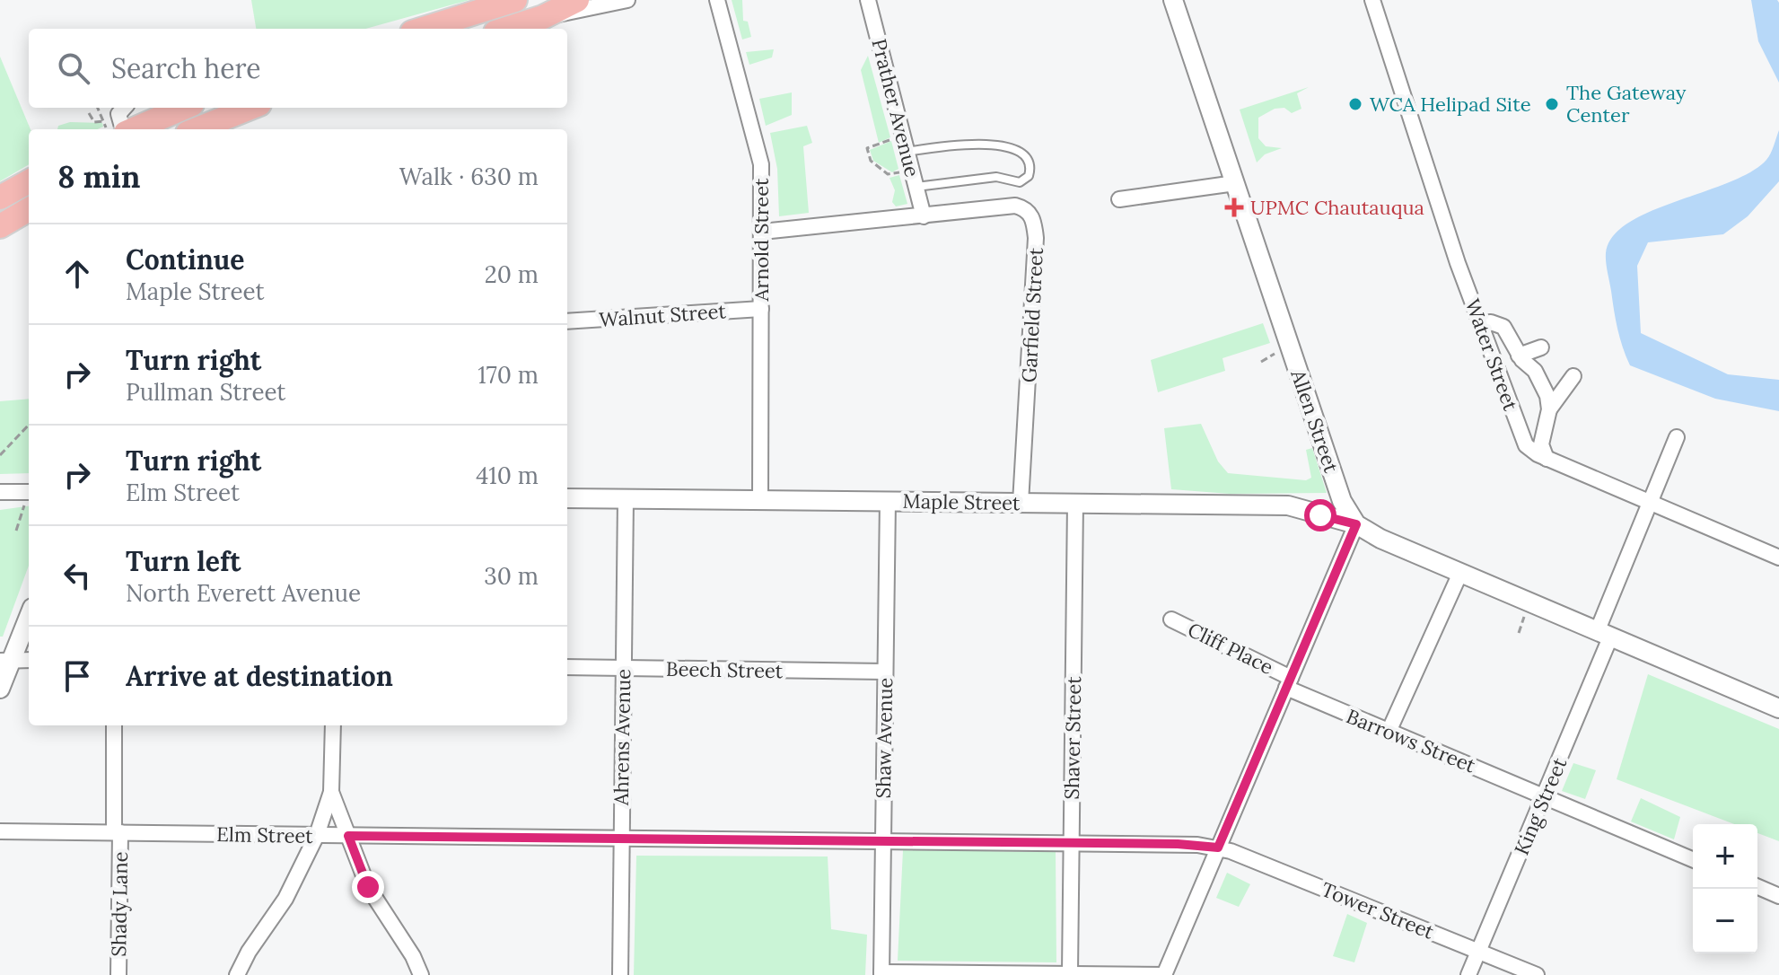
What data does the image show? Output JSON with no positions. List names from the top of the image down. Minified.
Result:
{"streets":{"street":["Prather Avenue","Arnold Street","Walnut Street","Garfield Street","Water Street","Allen Street","Maple Street","Cliff Place","Beech Street","Ahrens Avenue","Shaw Avenue","Shaver Street","Barrows Street","King Street","Elm Street","Shady Lane","Tower Street"]},"crossings":[["Prather Avenue","Garfield Street"],["Arnold Street","Walnut Street"],["Arnold Street","Maple Street"],["Garfield Street","Maple Street"],["Water Street","King Street"],["Allen Street","Maple Street"],["Maple Street","Ahrens Avenue"],["Maple Street","Shaw Avenue"],["Maple Street","Shaver Street"],["Cliff Place","Barrows Street"],["Beech Street","Ahrens Avenue"],["Beech Street","Shaw Avenue"],["Ahrens Avenue","Elm Street"],["Shaw Avenue","Elm Street"],["Shaver Street","Elm Street"],["Barrows Street","King Street"],["King Street","Tower Street"],["Elm Street","Shady Lane"],["Elm Street","Tower Street"]],"places":{"other":["WCA Helipad Site","The Gateway Center"],"health":["UPMC Chautauqua"]},"page":{"search":"Search here","heading":["8 min","Walk · 630 m"],"list":[["Continue","Maple Street","20 m"],["Turn right","Pullman Street","170 m"],["Turn right","Elm Street","410 m"],["Turn left","North Everett Avenue","30 m"],"Arrive at destination"],"map_buttons":["+","−"]}}
